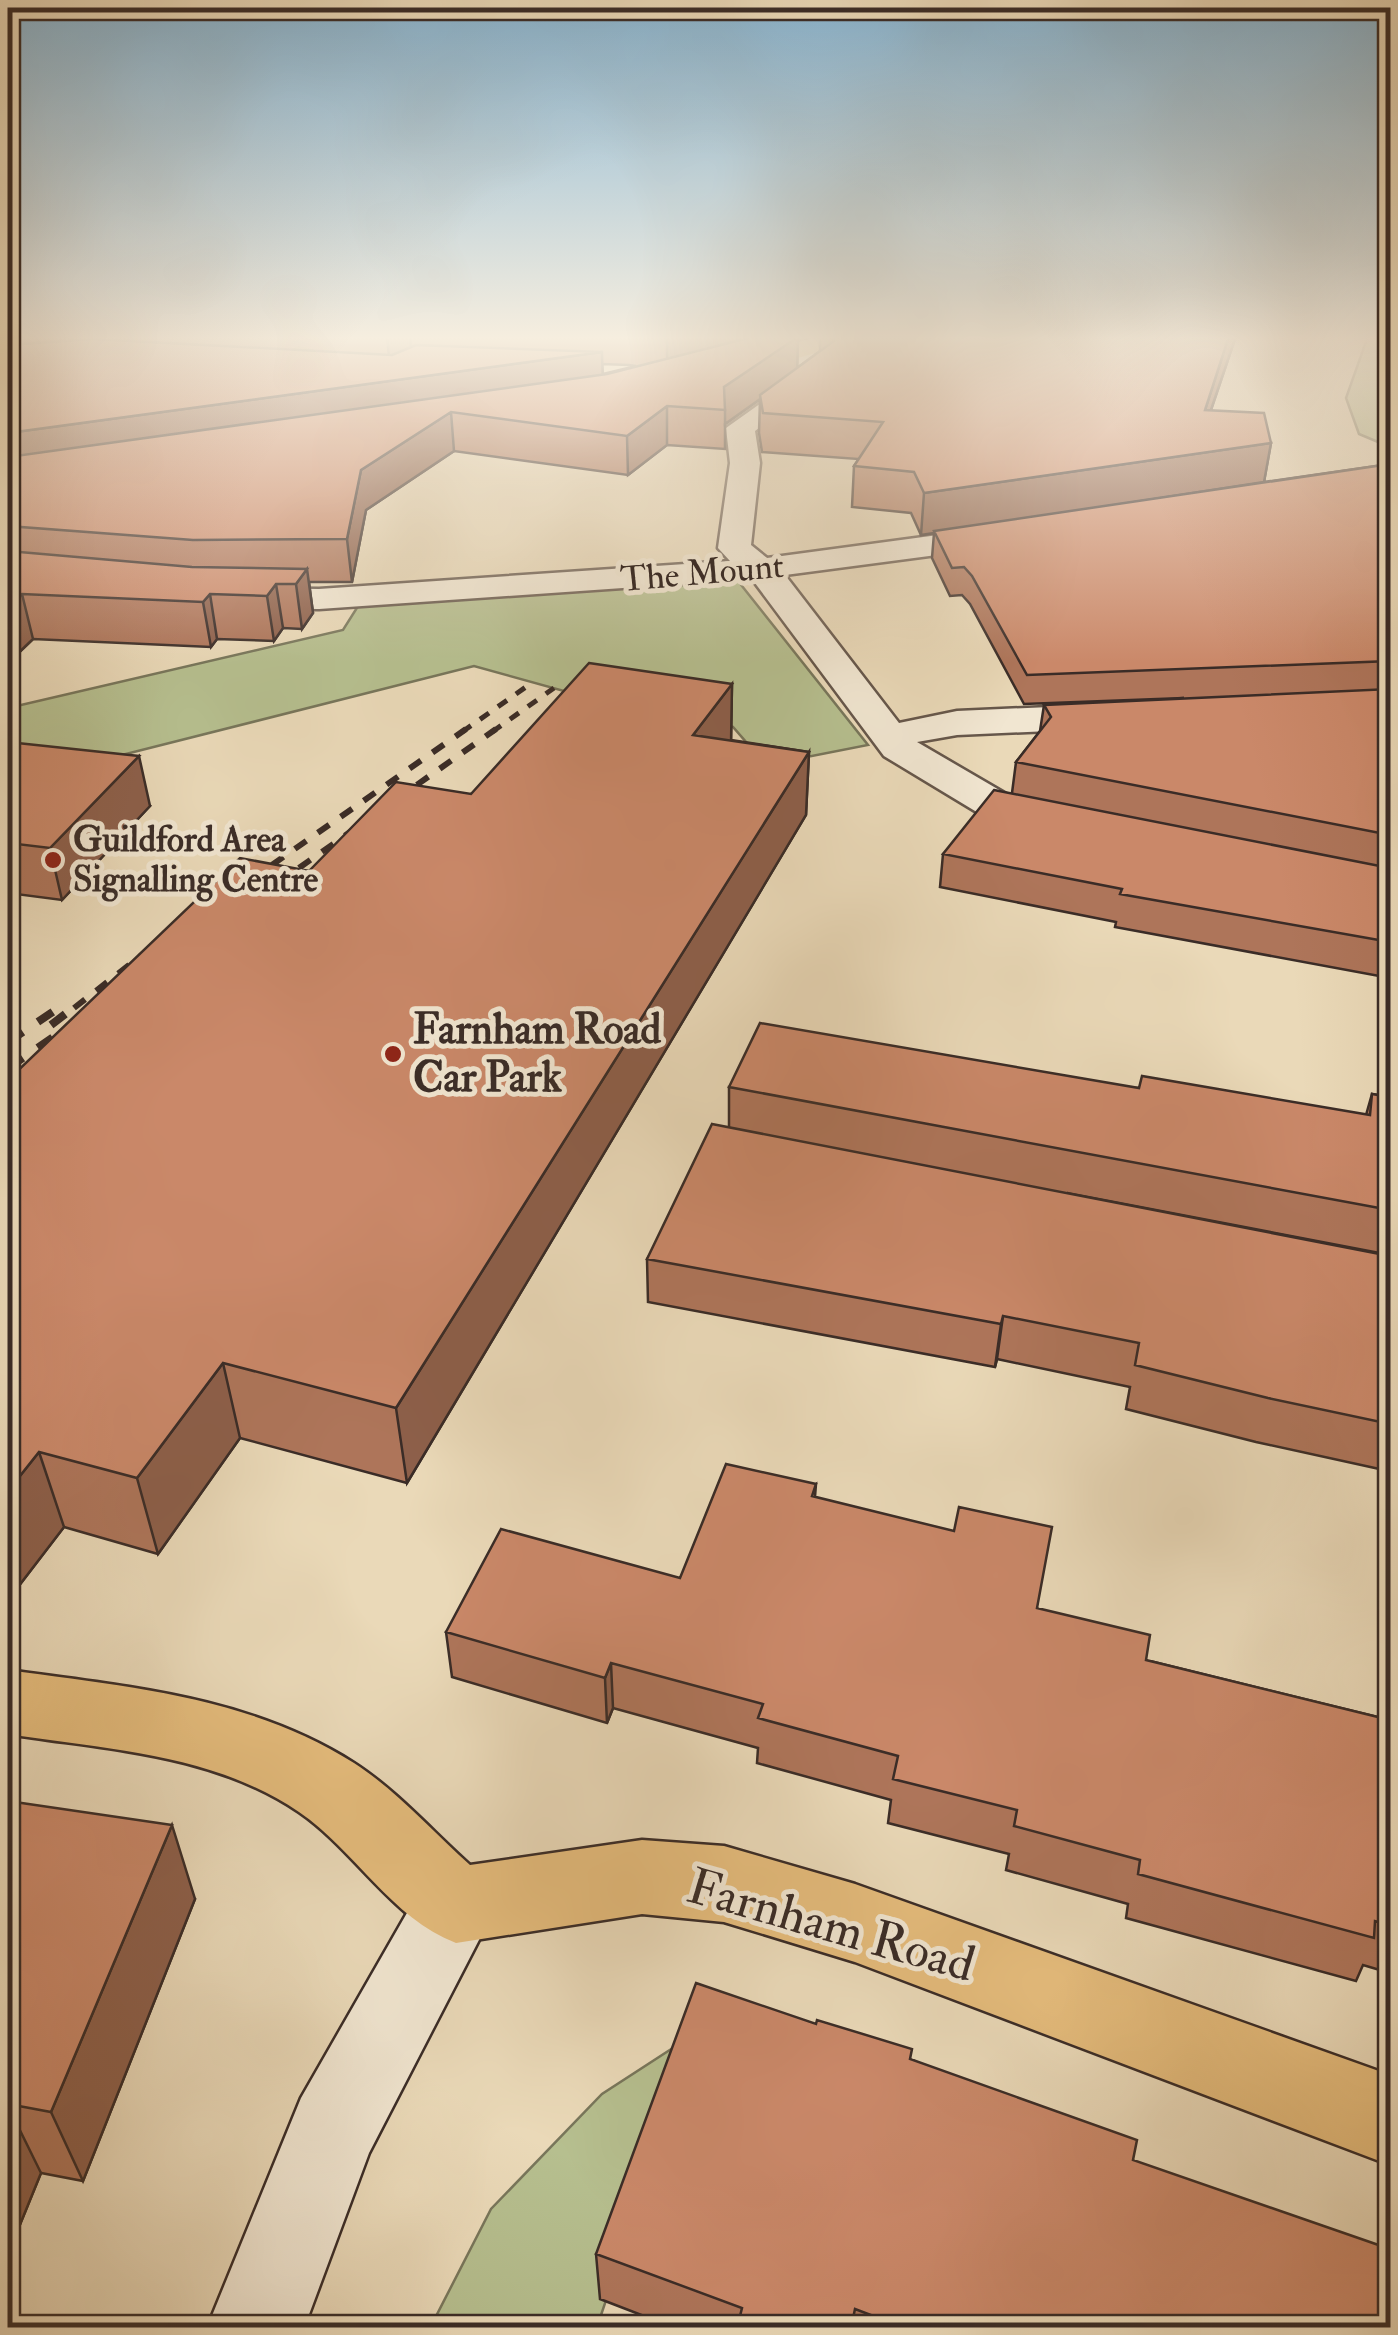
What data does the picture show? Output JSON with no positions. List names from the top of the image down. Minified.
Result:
{"streets":{"main road":["Farnham Road"],"street":["The Mount"]},"places":["Guildford Area Signalling Centre","Farnham Road Car Park"]}
